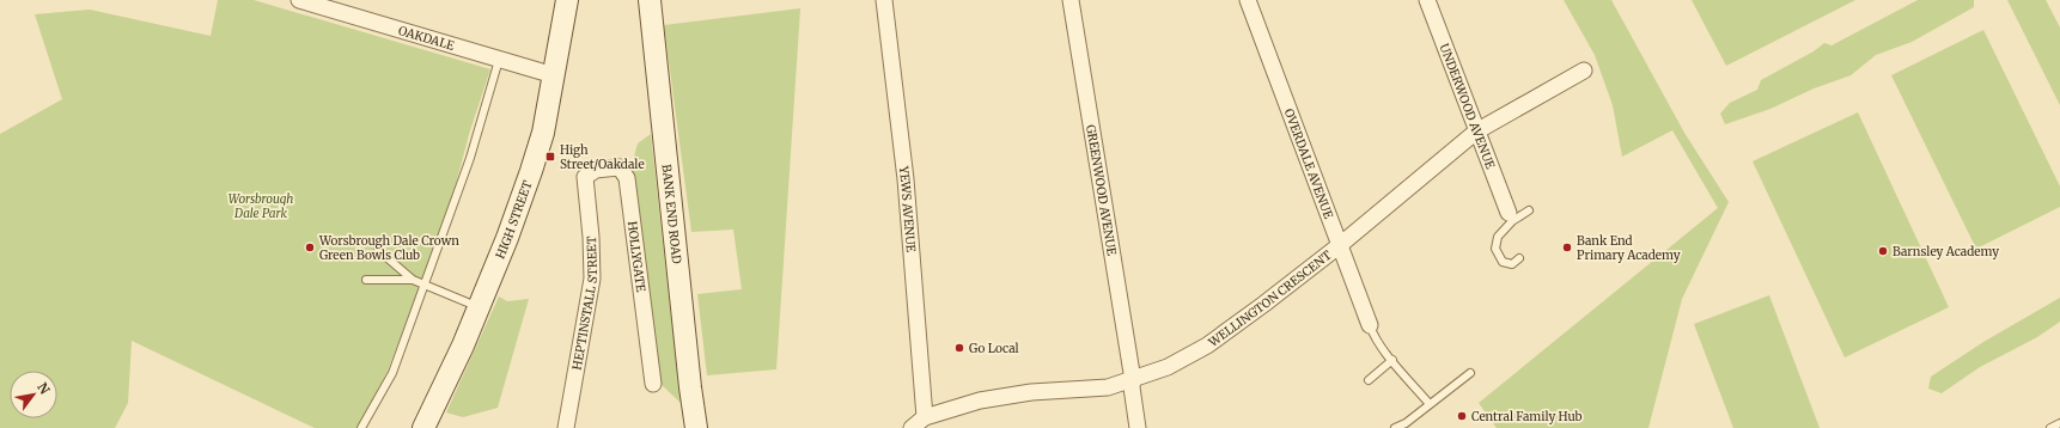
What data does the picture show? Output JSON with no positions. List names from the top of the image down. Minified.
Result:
{"streets":{"street":["OAKDALE","UNDERWOOD AVENUE","OVERDALE AVENUE","GREENWOOD AVENUE","YEWS AVENUE","BANK END ROAD","HIGH STREET","HOLLYGATE","WELLINGTON CRESCENT","HEPTINSTALL STREET"]},"crossings":[["OAKDALE","HIGH STREET"],["UNDERWOOD AVENUE","WELLINGTON CRESCENT"],["OVERDALE AVENUE","WELLINGTON CRESCENT"],["GREENWOOD AVENUE","WELLINGTON CRESCENT"],["YEWS AVENUE","WELLINGTON CRESCENT"],["HOLLYGATE","HEPTINSTALL STREET"]],"parks":["Worsbrough Dale Park"],"places":{"transit":["High Street/Oakdale"],"other":["Worsbrough Dale Crown Green Bowls Club","Bank End Primary Academy","Barnsley Academy","Go Local","Central Family Hub"]},"north":"top right"}
